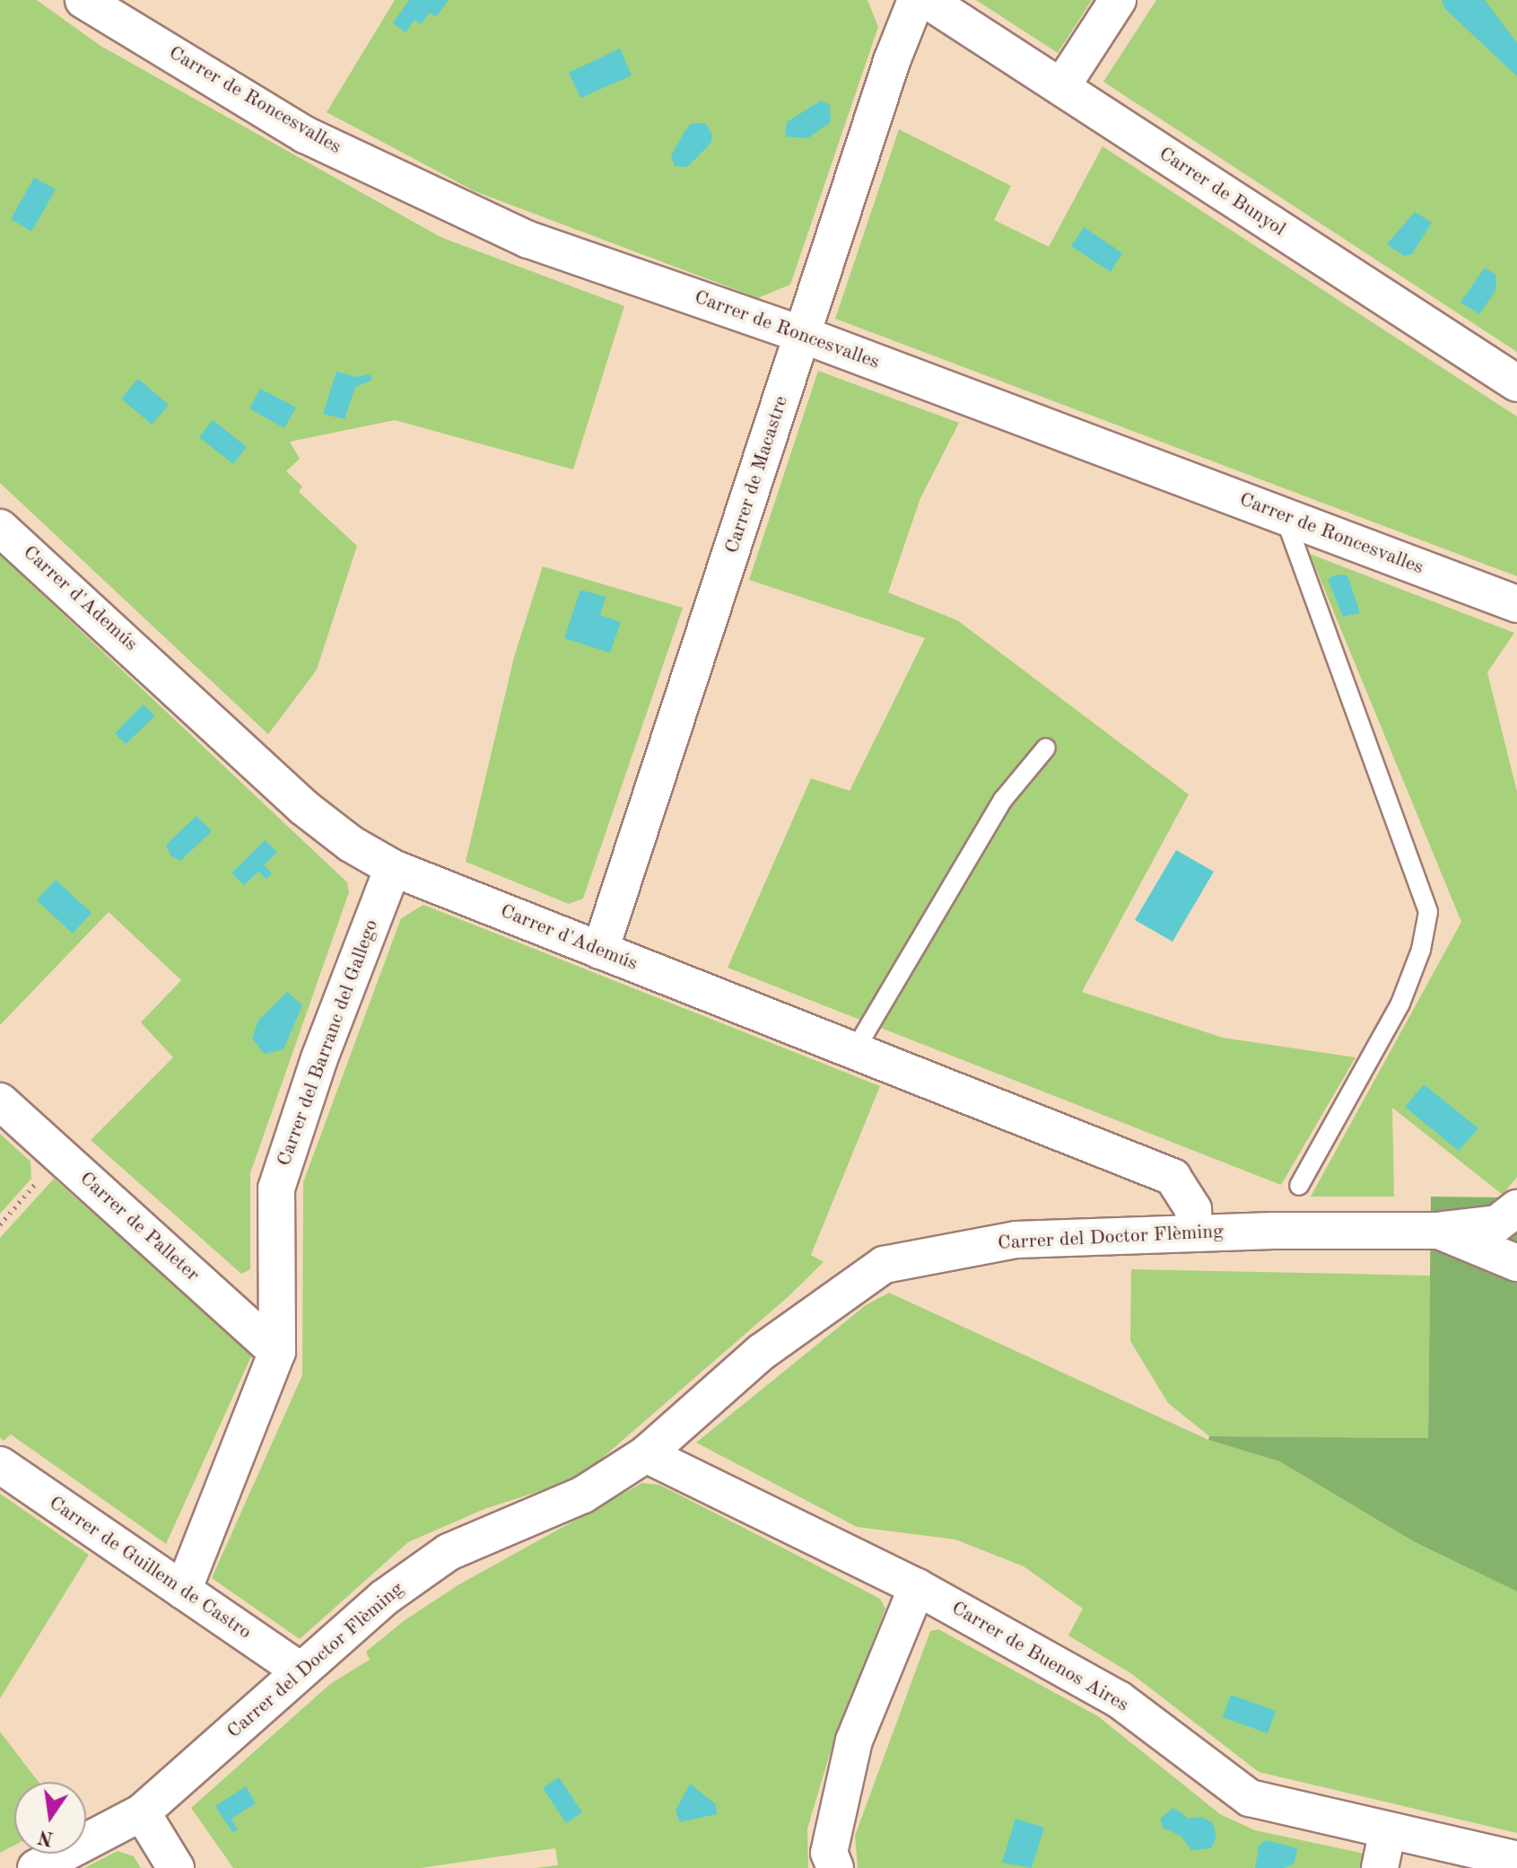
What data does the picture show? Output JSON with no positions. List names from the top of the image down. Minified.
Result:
{"streets":{"street":["Carrer de Roncesvalles","Carrer de Bunyol","Carrer de Macastre","Carrer d'Ademús","Carrer del Barranc del Gallego","Carrer de Palleter","Carrer del Doctor Flèming","Carrer de Guillem de Castro","Carrer de Buenos Aires"]},"crossings":[["Carrer de Roncesvalles","Carrer de Macastre"],["Carrer de Macastre","Carrer d'Ademús"],["Carrer d'Ademús","Carrer del Barranc del Gallego"],["Carrer d'Ademús","Carrer del Doctor Flèming"],["Carrer del Barranc del Gallego","Carrer de Palleter"],["Carrer del Barranc del Gallego","Carrer de Guillem de Castro"],["Carrer del Doctor Flèming","Carrer de Guillem de Castro"],["Carrer del Doctor Flèming","Carrer de Buenos Aires"]],"north":"bottom"}
